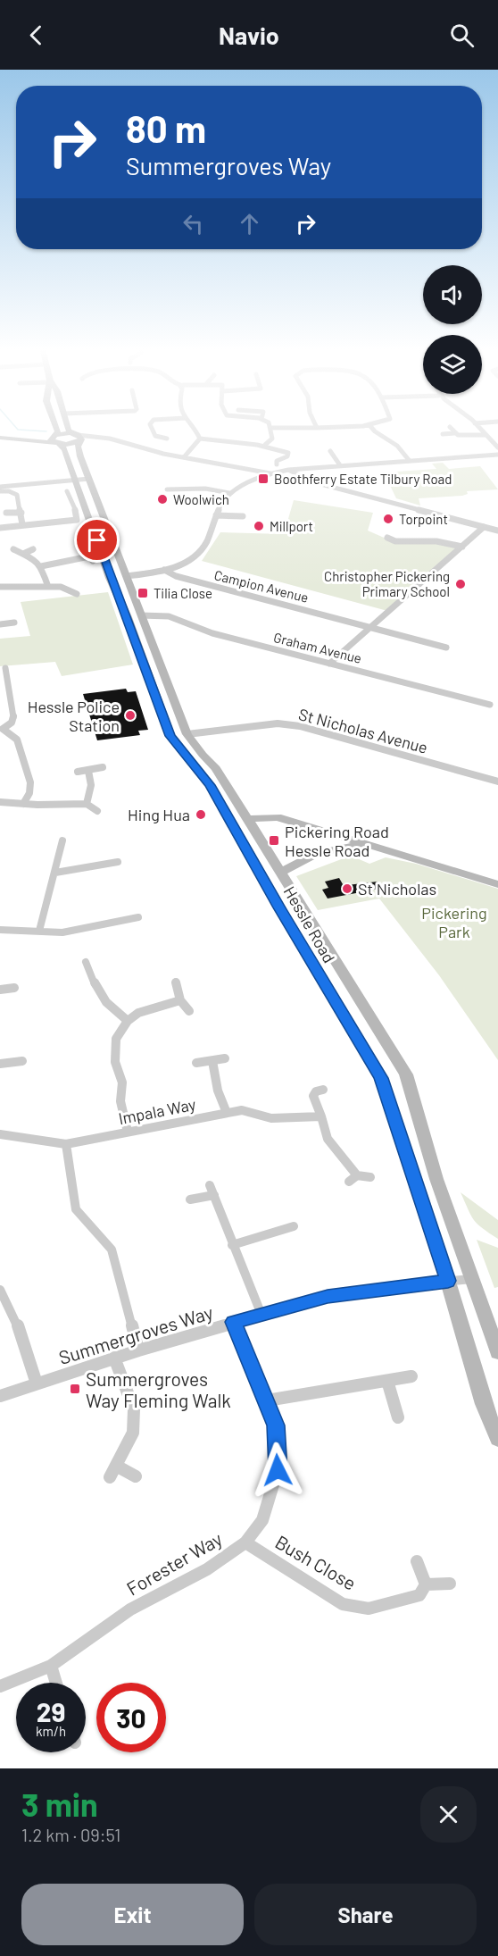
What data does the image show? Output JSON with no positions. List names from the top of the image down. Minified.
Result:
{"streets":{"street":["Campion Avenue","Graham Avenue","St Nicholas Avenue","Hessle Road","Impala Way","Summergroves Way","Bush Close","Forester Way"]},"crossings":[["Graham Avenue","Hessle Road"],["St Nicholas Avenue","Hessle Road"],["Hessle Road","Summergroves Way"],["Summergroves Way","Forester Way"],["Bush Close","Forester Way"]],"parks":["Pickering Park"],"places":{"transit":["Boothferry Estate Tilbury Road","Tilia Close","Pickering Road Hessle Road","Summergroves Way Fleming Walk"],"other":["Woolwich","Torpoint","Millport","Christopher Pickering Primary School","Hessle Police Station","Hing Hua","St Nicholas"]},"page":{"header":"Navio","turn":["80 m","Summergroves Way"],"speed":"29 km/h","limit":"30","heading":["3 min","1.2 km · 09:51"],"buttons":["Exit","Share"]}}
